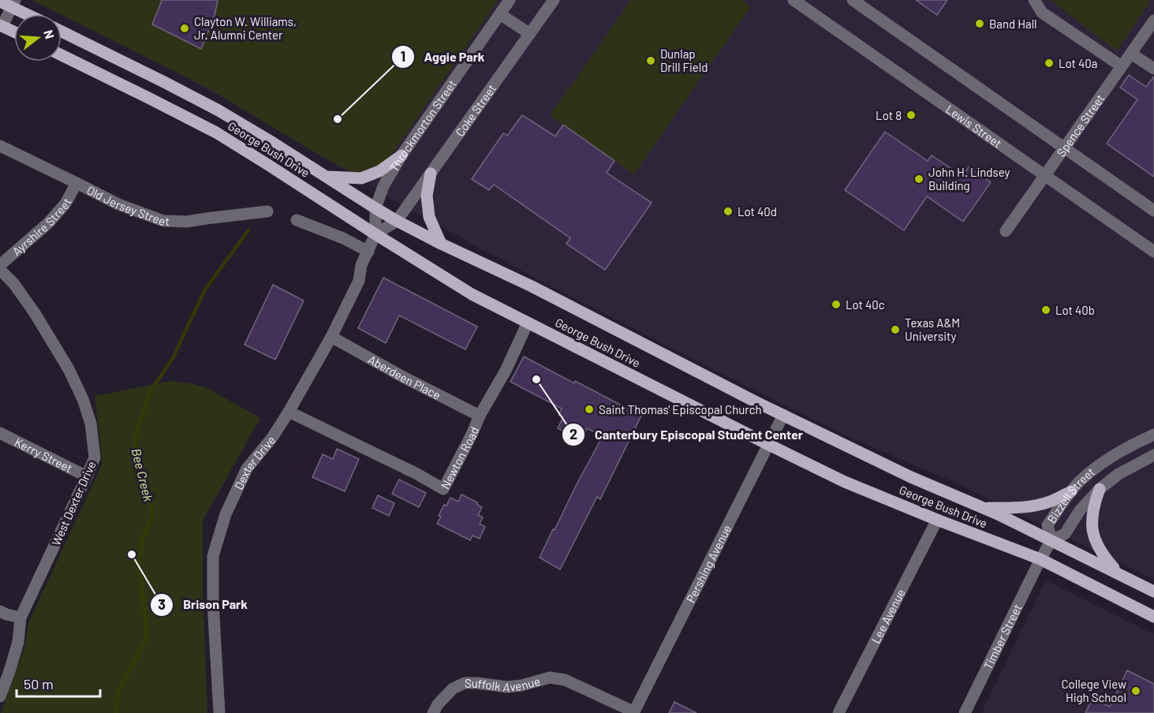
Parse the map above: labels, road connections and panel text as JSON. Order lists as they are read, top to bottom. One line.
{"streets":{"main road":["George Bush Drive"],"street":["Coke Street","Throckmorton Street","Lewis Street","Spence Street","Old Jersey Street","Ayrshire Street","Aberdeen Place","Kerry Street","Newton Road","Dexter Drive","Bizzell Street","West Dexter Drive","Pershing Avenue","Lee Avenue","Timber Street","Suffolk Avenue"]},"crossings":[["Coke Street","George Bush Drive"],["Throckmorton Street","George Bush Drive"],["Throckmorton Street","Dexter Drive"],["Lewis Street","Spence Street"],["George Bush Drive","Newton Road"],["George Bush Drive","Dexter Drive"],["George Bush Drive","Bizzell Street"],["George Bush Drive","Pershing Avenue"],["George Bush Drive","Lee Avenue"],["George Bush Drive","Timber Street"],["Old Jersey Street","Ayrshire Street"],["Aberdeen Place","Newton Road"],["Aberdeen Place","Dexter Drive"],["Kerry Street","West Dexter Drive"],["Newton Road","Dexter Drive"],["Bizzell Street","Timber Street"],["Pershing Avenue","Suffolk Avenue"]],"water":["Bee Creek"],"places":["Band Hall","Clayton W. Williams, Jr. Alumni Center","Dunlap Drill Field","Lot 40a","Lot 8","Aggie Park","John H. Lindsey Building","Lot 40d","Lot 40c","Lot 40b","Texas A&M University","Canterbury Episcopal Student Center","Saint Thomas' Episcopal Church","Brison Park","College View High School"],"scale_bar":"50 m","north":"right"}
